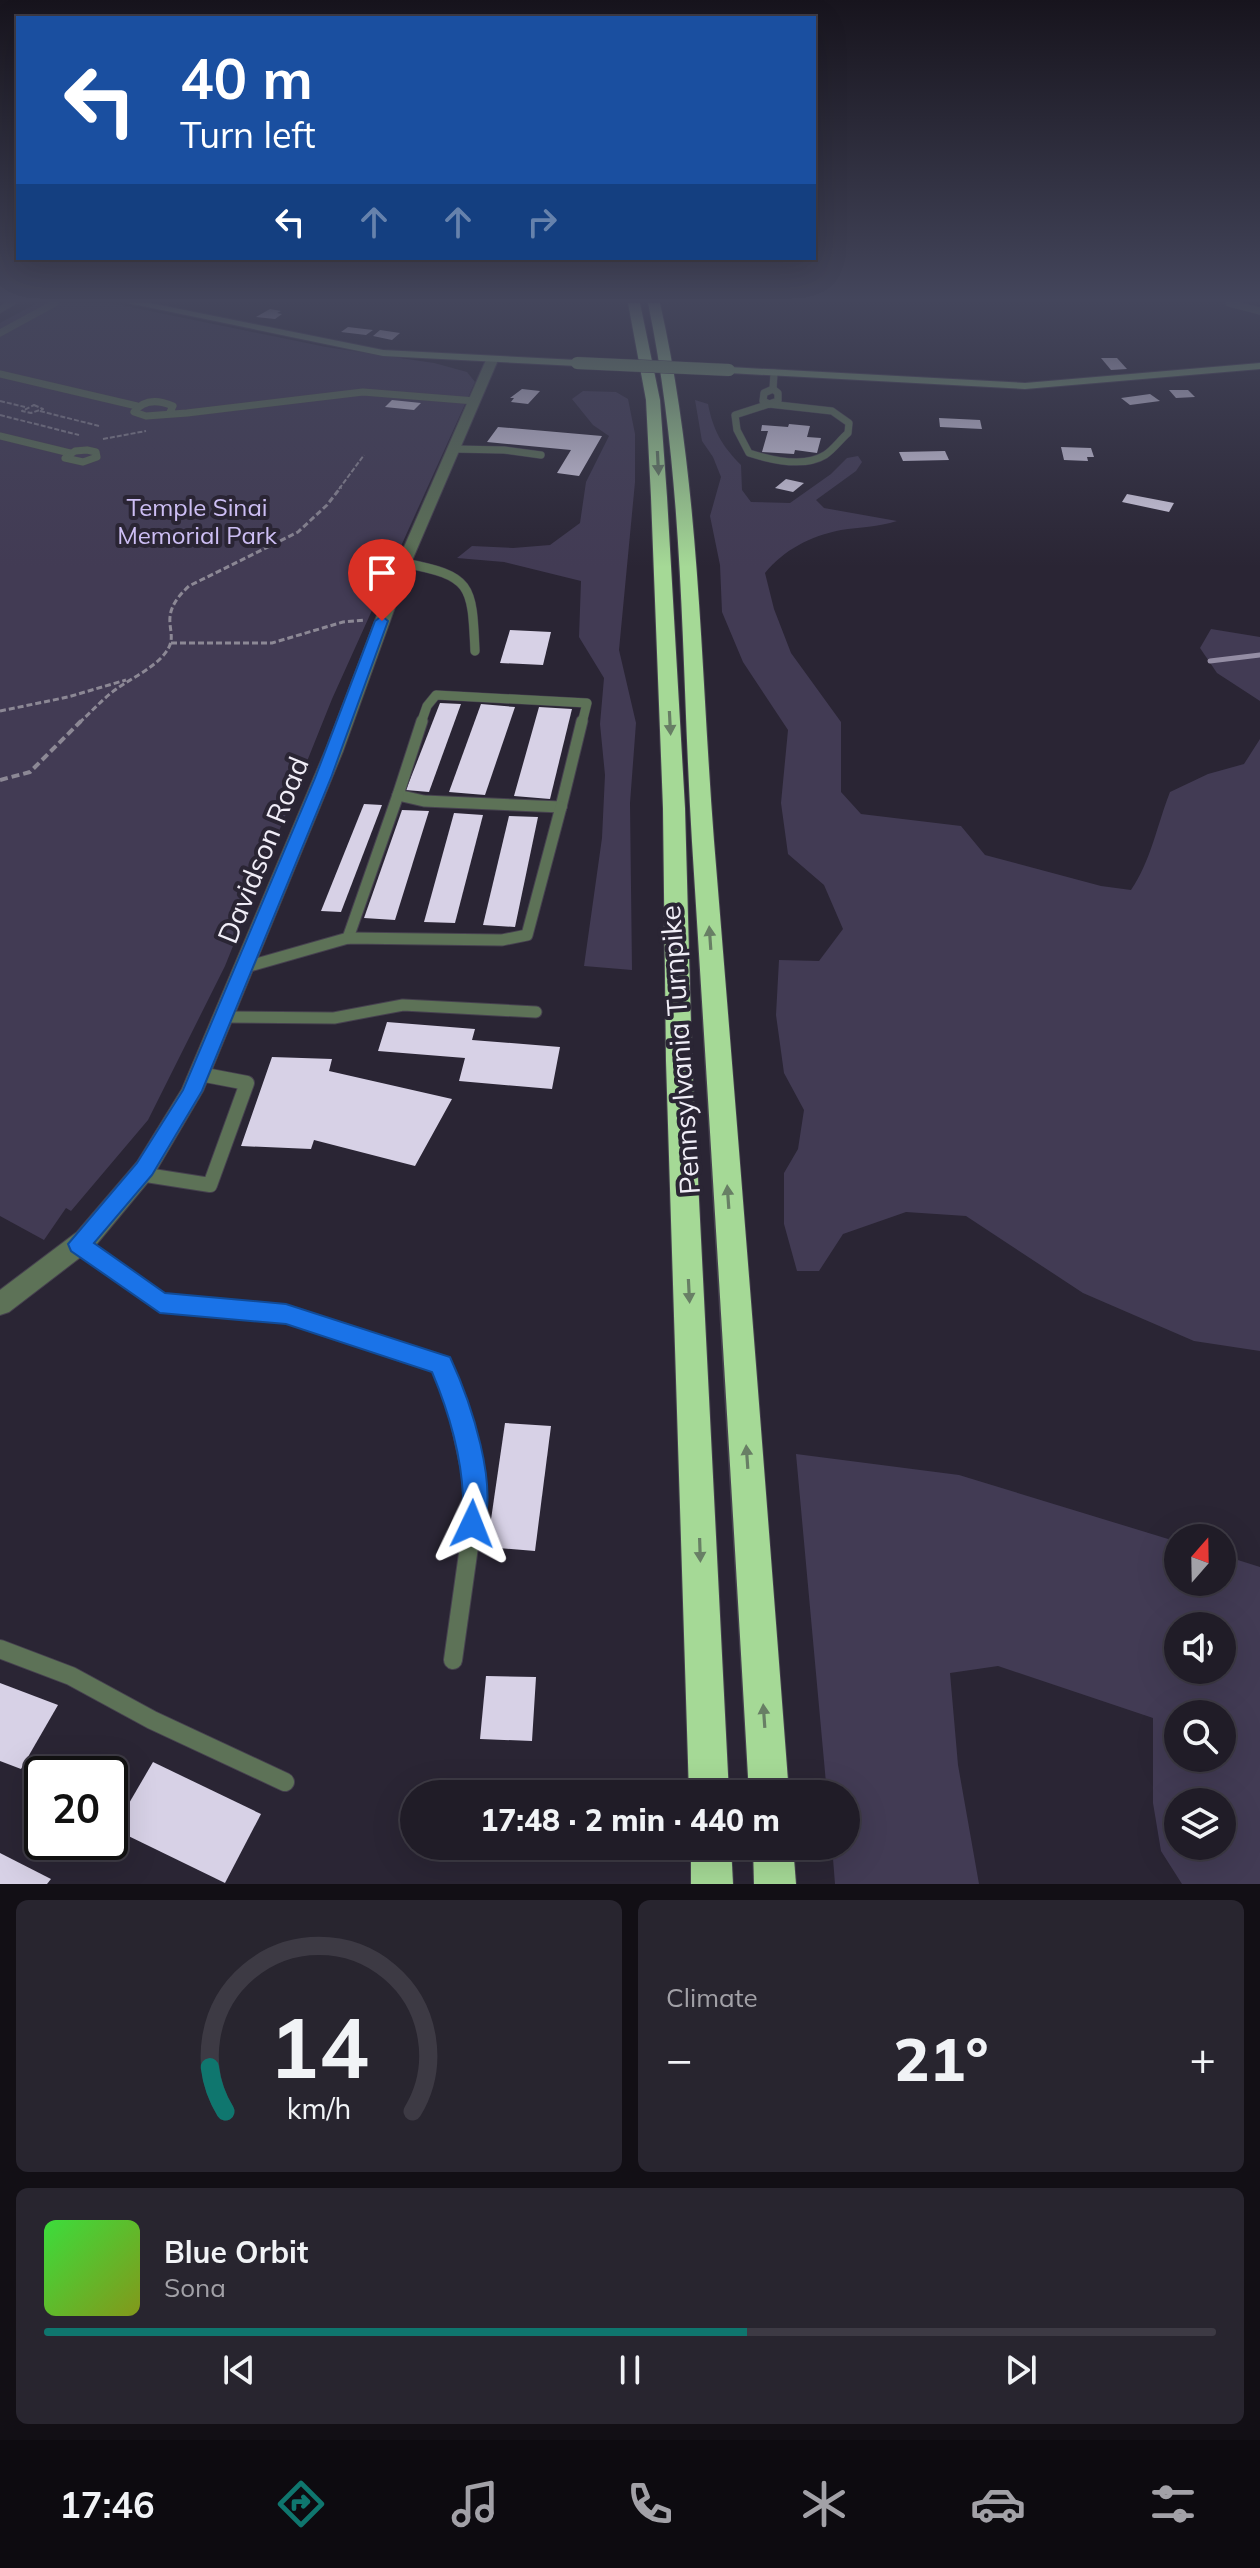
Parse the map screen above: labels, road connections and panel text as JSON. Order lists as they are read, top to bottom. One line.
{"streets":{"highway":["Pennsylvania Turnpike"],"street":["Davidson Road"]},"parks":["Temple Sinai Memorial Park"],"north":"top","page":{"turn":["40 m","Turn left"],"limit":"20","trip":"17:48 · 2 min · 440 m","tile":"Climate","heat":["−","21°","+"],"song":["Blue Orbit","Sona"],"tabs":"17:46","gauge":["14","km/h"]}}
